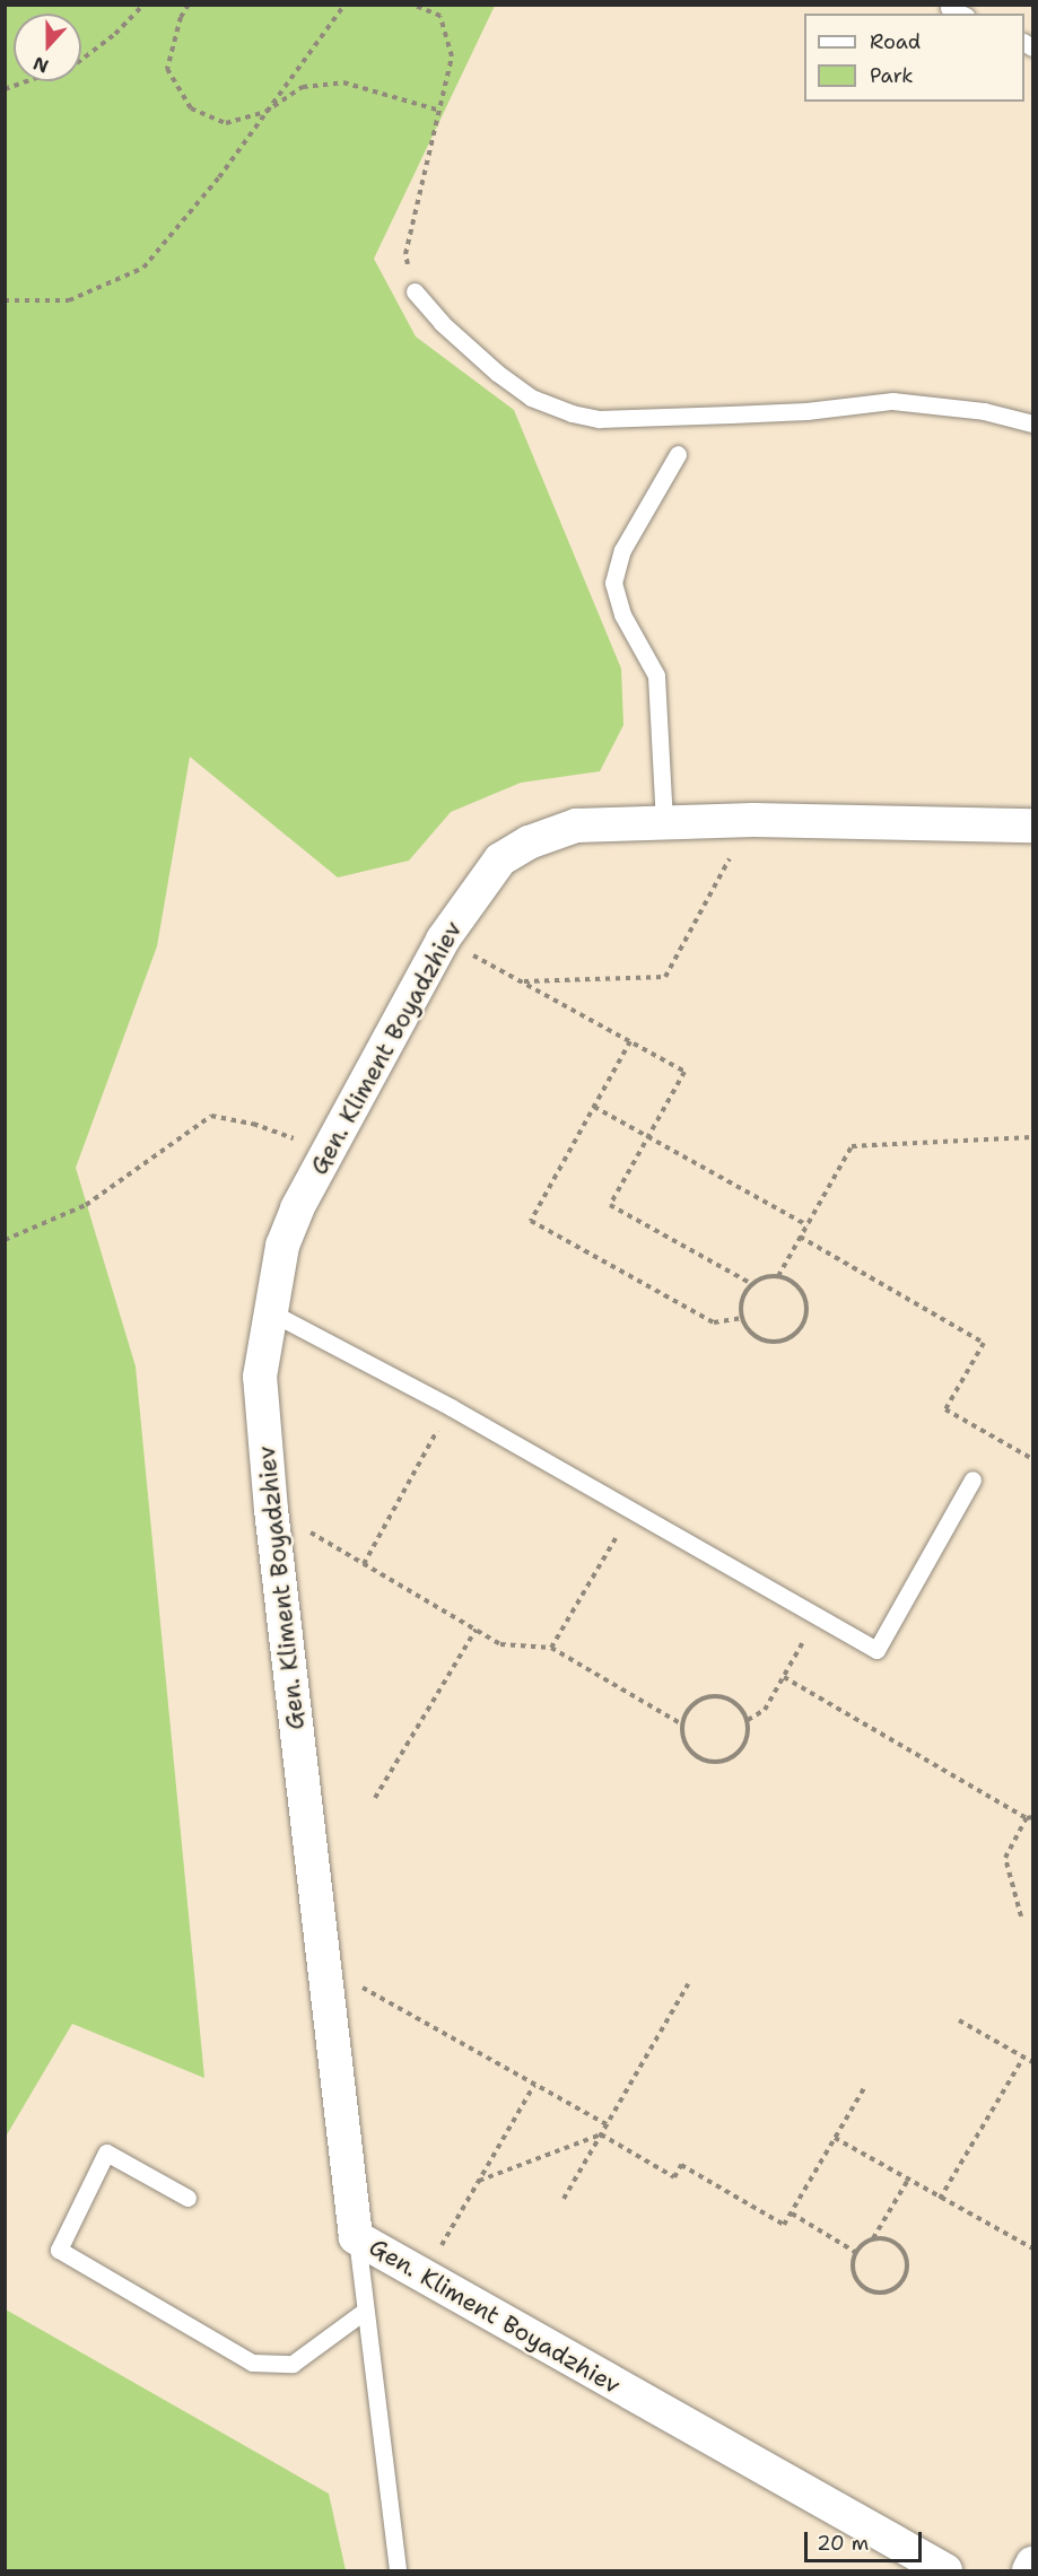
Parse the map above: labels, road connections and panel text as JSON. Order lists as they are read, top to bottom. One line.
{"streets":{"street":["Gen. Kliment Boyadzhiev"]},"legend":["Road","Park"],"scale_bar":"20 m","north":"bottom"}
